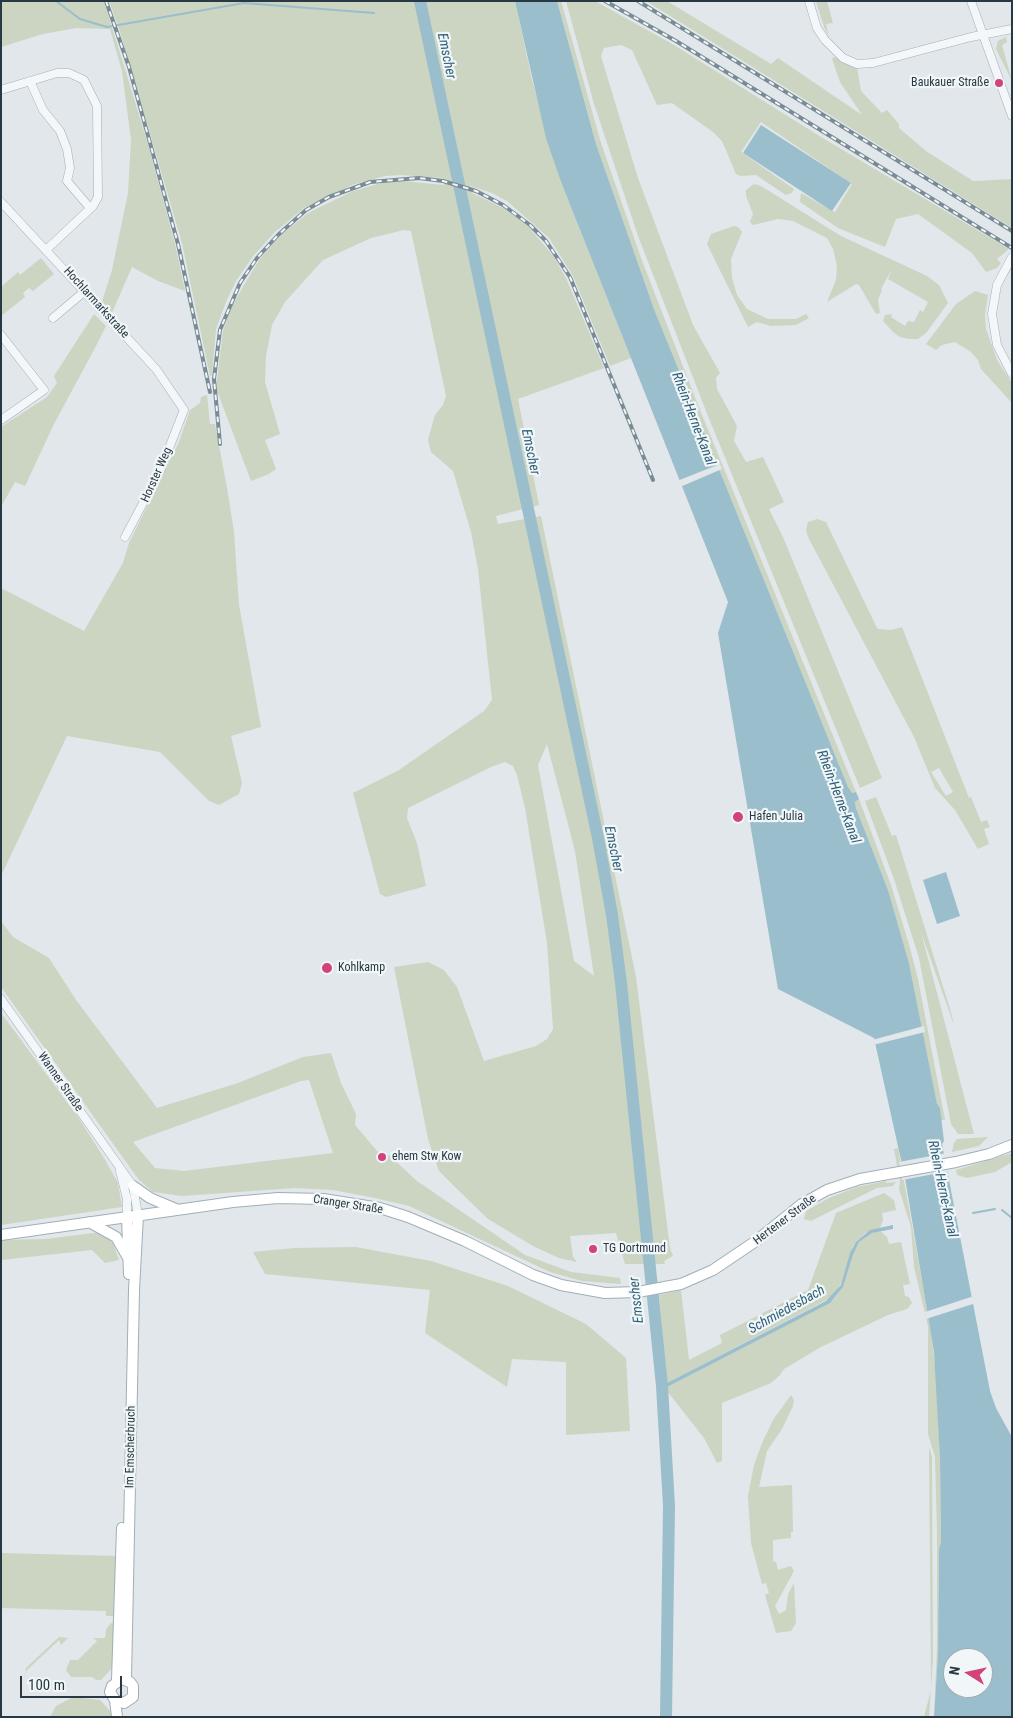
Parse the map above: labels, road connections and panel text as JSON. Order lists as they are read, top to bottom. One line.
{"streets":{"main road":["Cranger Straße","Hertener Straße","Im Emscherbruch"],"street":["Hochlarmarkstraße","Horster Weg","Wanner Straße"]},"crossings":[["Hochlarmarkstraße","Horster Weg"],["Wanner Straße","Cranger Straße"],["Wanner Straße","Im Emscherbruch"],["Cranger Straße","Hertener Straße"],["Cranger Straße","Im Emscherbruch"]],"water":["Emscher","Rhein-Herne-Kanal","Schmiedesbach"],"places":["Baukauer Straße","Hafen Julia","Kohlkamp","ehem Stw Kow","TG Dortmund"],"scale_bar":"100 m","north":"left"}
